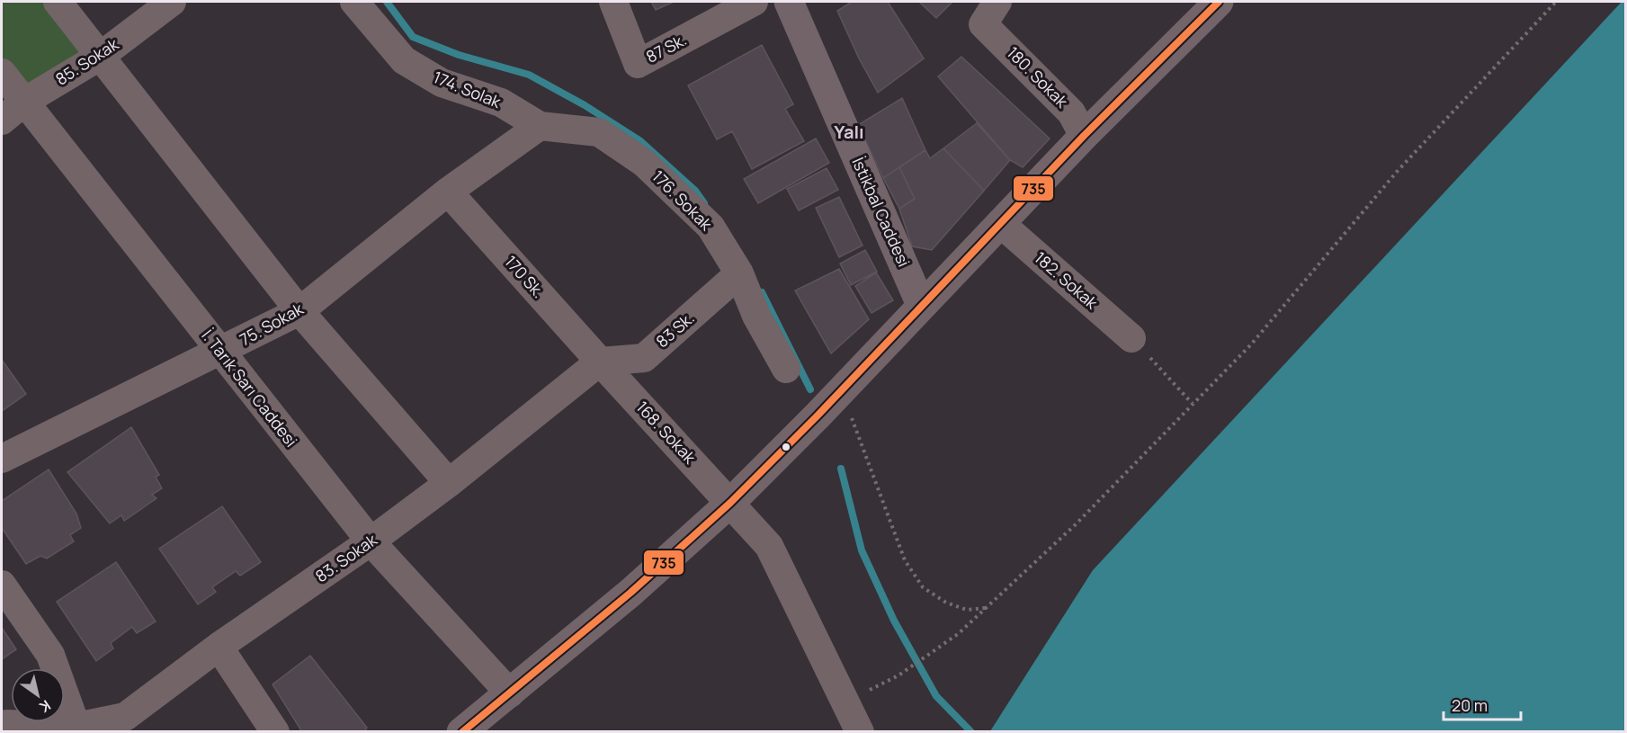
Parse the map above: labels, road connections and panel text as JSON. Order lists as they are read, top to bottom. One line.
{"streets":{"main road":["İstikbal Caddesi"],"street":["87 Sk.","85. Sokak","180. Sokak","174. Solak","176. Sokak","170 Sk.","182. Sokak","75. Sokak","83 Sk.","İ. Tarık Sarı Caddesi","168. Sokak","83. Sokak"]},"crossings":[["85. Sokak","İ. Tarık Sarı Caddesi"],["174. Solak","176. Sokak"],["174. Solak","75. Sokak"],["176. Sokak","75. Sokak"],["176. Sokak","83 Sk."],["170 Sk.","75. Sokak"],["170 Sk.","83 Sk."],["170 Sk.","168. Sokak"],["170 Sk.","83. Sokak"],["75. Sokak","İ. Tarık Sarı Caddesi"],["83 Sk.","168. Sokak"],["83 Sk.","83. Sokak"],["İ. Tarık Sarı Caddesi","83. Sokak"],["168. Sokak","83. Sokak"]],"districts":["Yalı"],"lines":["transit line 735"],"scale_bar":"20 m","north":"bottom right"}
